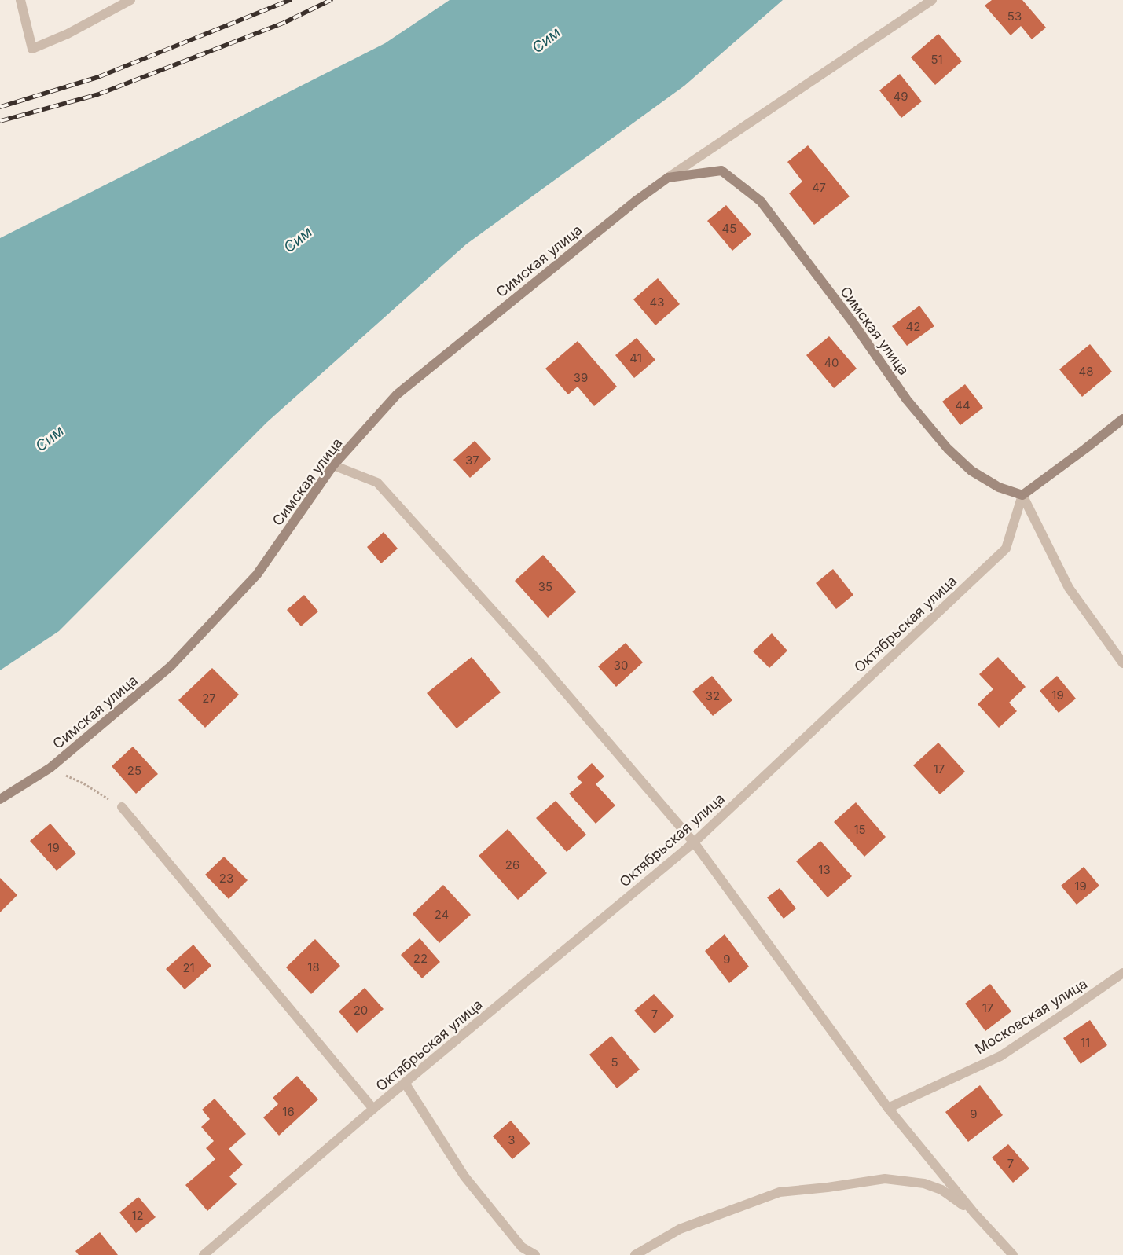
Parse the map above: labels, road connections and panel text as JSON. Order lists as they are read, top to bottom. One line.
{"streets":{"main road":["Симская улица"],"street":["Октябрьская улица","Московская улица"]},"crossings":[["Симская улица","Октябрьская улица"]],"water":["Сим"],"house_numbers":["53","51","49","47","45","43","42","41","40","48","39","44","37","35","30","19","32","27","17","25","15","19","26","13","23","19","24","22","9","18","21","17","20","7","11","5","16","9","3","7","12"]}
